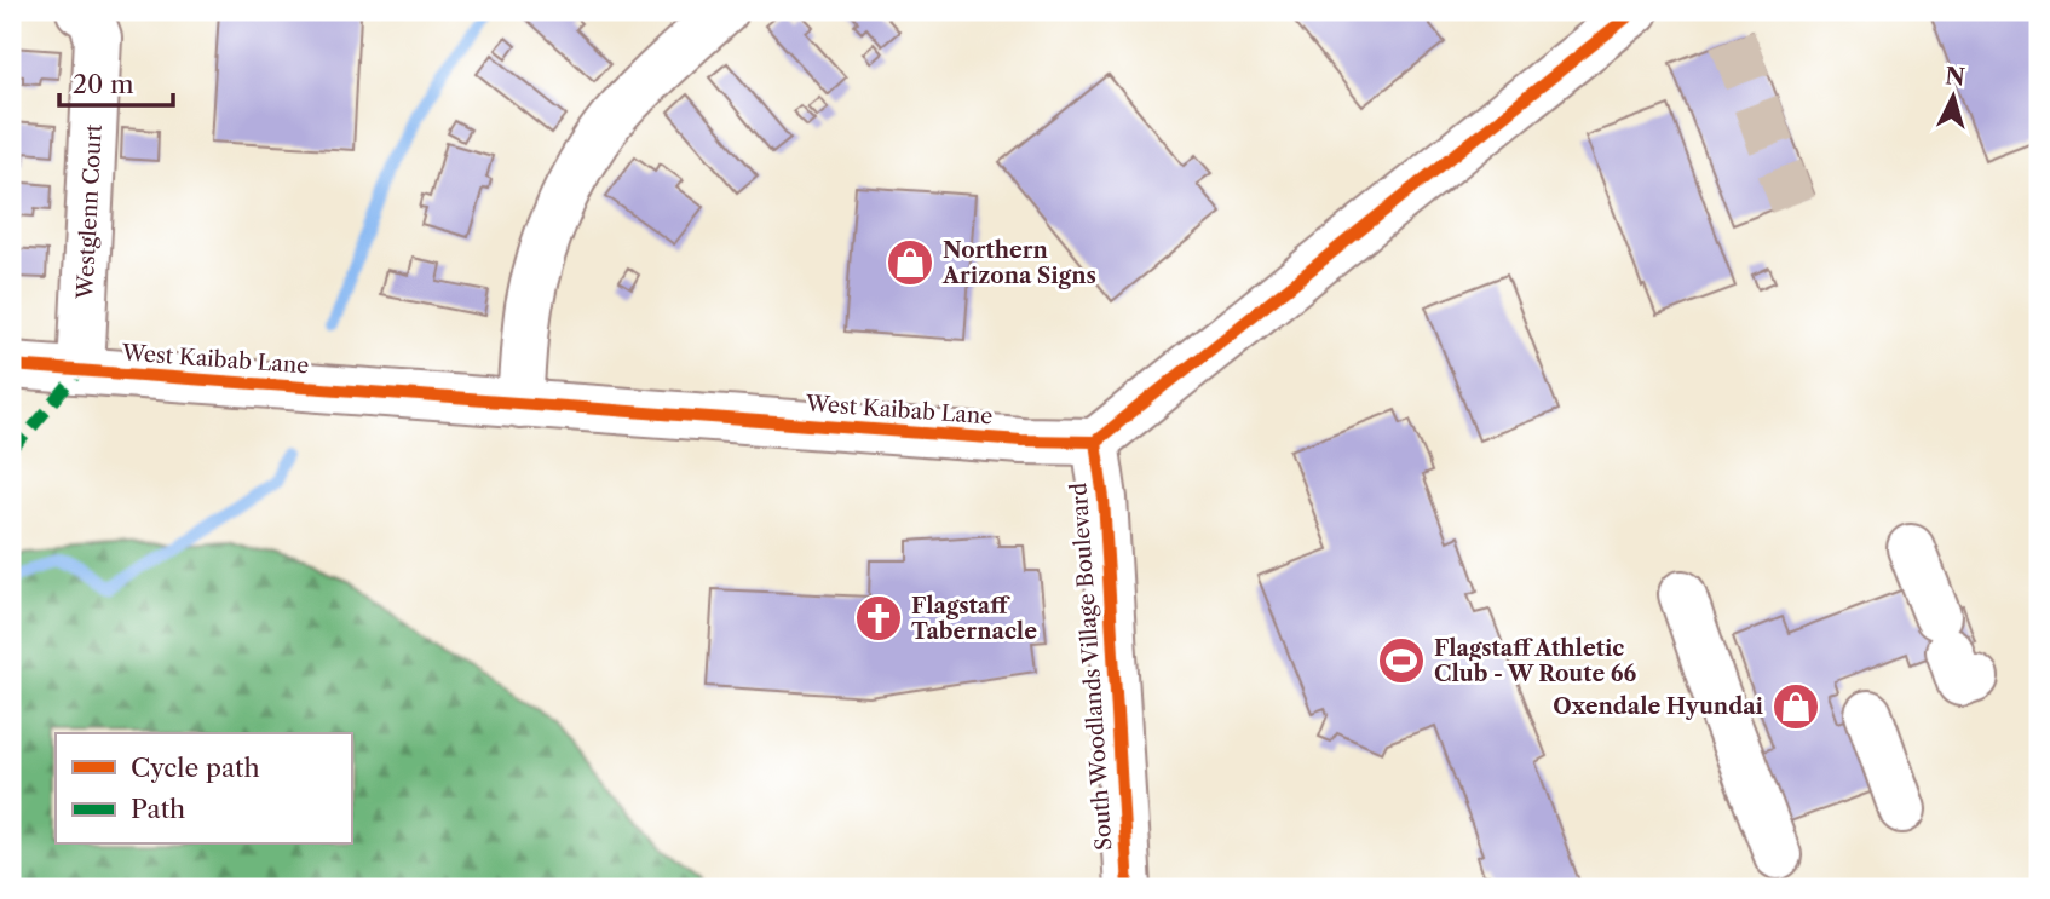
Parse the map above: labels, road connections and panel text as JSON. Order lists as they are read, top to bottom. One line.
{"streets":{"street":["Westglenn Court","West Kaibab Lane","South Woodlands Village Boulevard"]},"crossings":[["Westglenn Court","West Kaibab Lane"],["West Kaibab Lane","South Woodlands Village Boulevard"]],"places":{"shop":["Northern Arizona Signs","Oxendale Hyundai"],"church":["Flagstaff Tabernacle"],"sports":["Flagstaff Athletic Club - W Route 66"]},"legend":["Cycle path","Path"],"scale_bar":"20 m","north":"top"}
